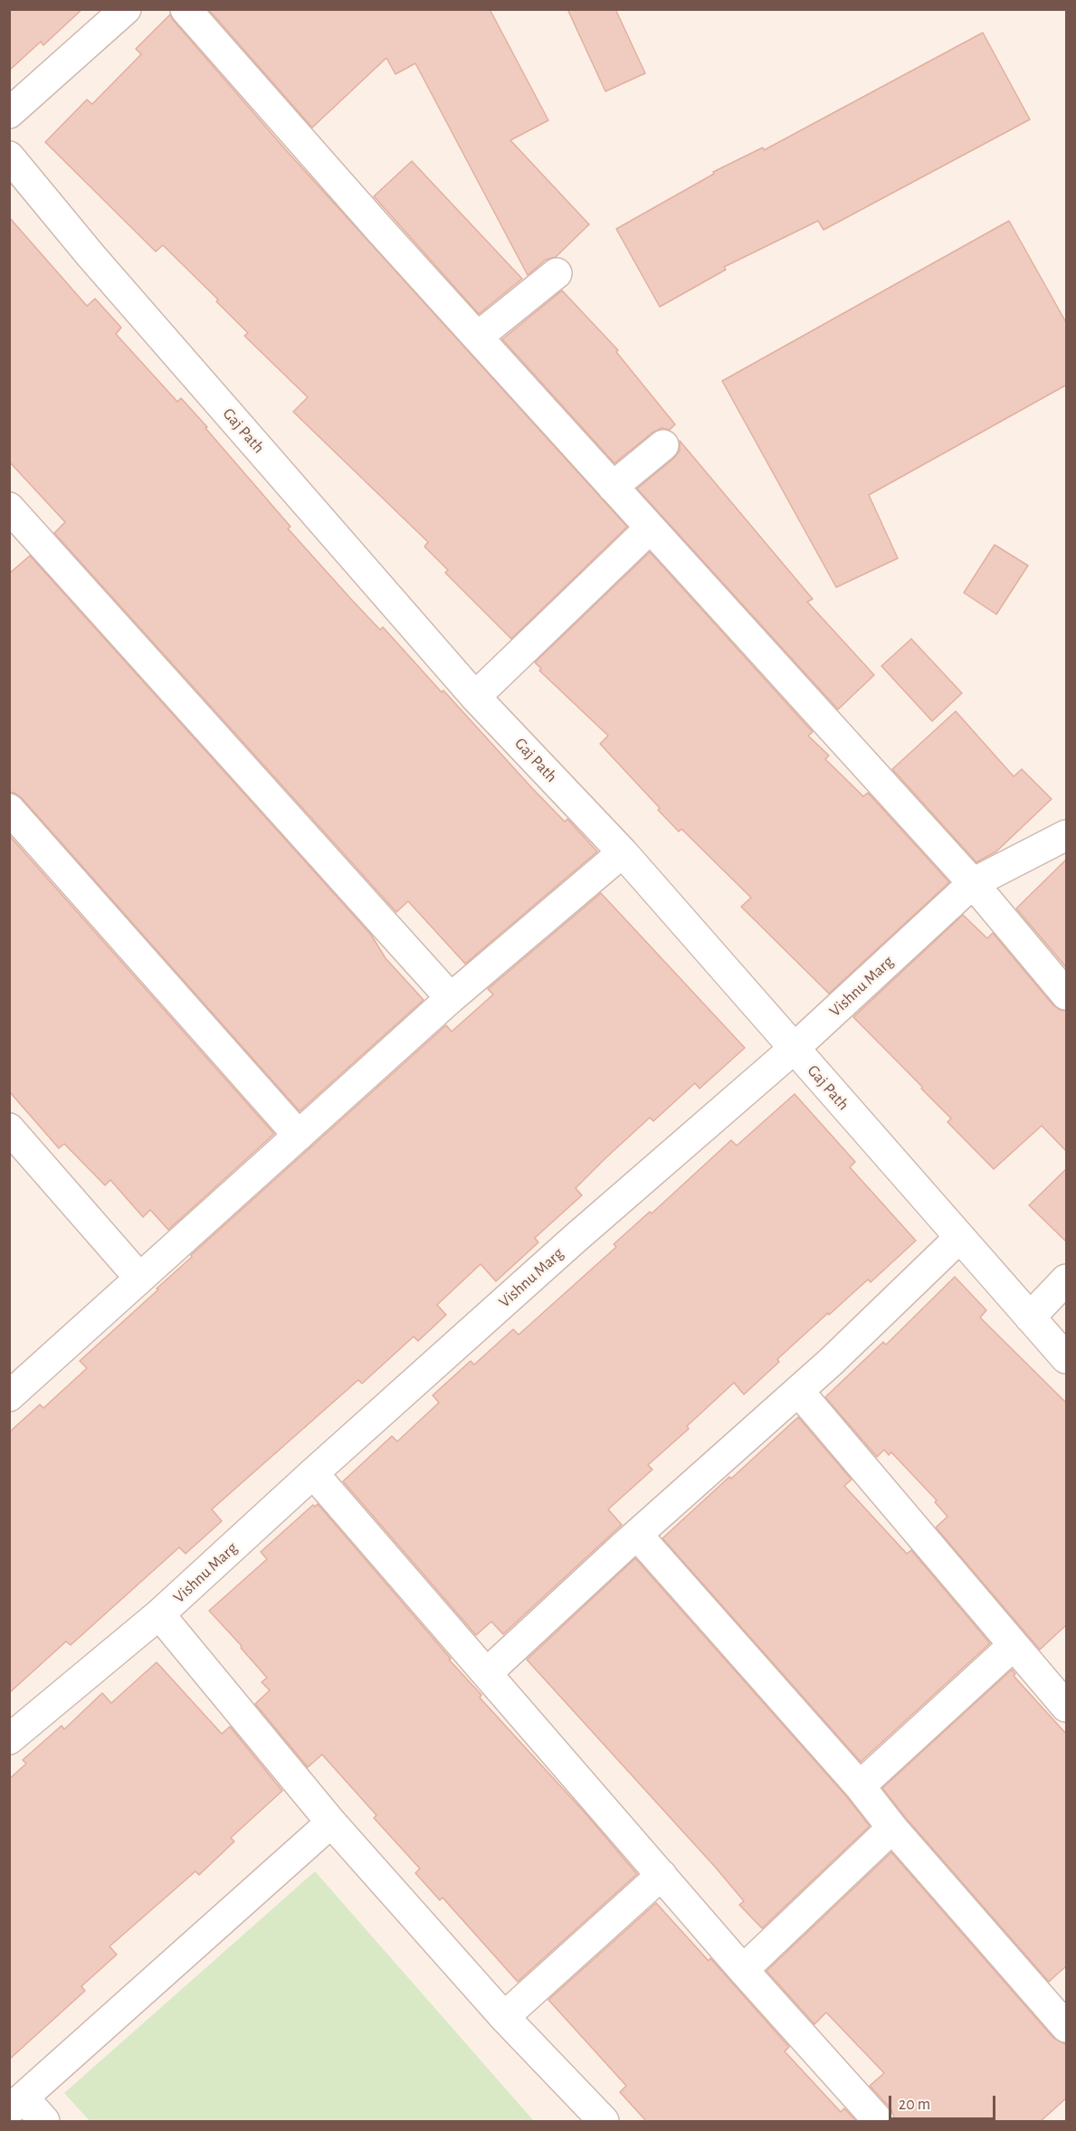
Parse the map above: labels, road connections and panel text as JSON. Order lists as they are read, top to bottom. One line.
{"streets":{"street":["Gaj Path","Vishnu Marg"]},"crossings":[["Gaj Path","Vishnu Marg"]],"scale_bar":"20 m"}
